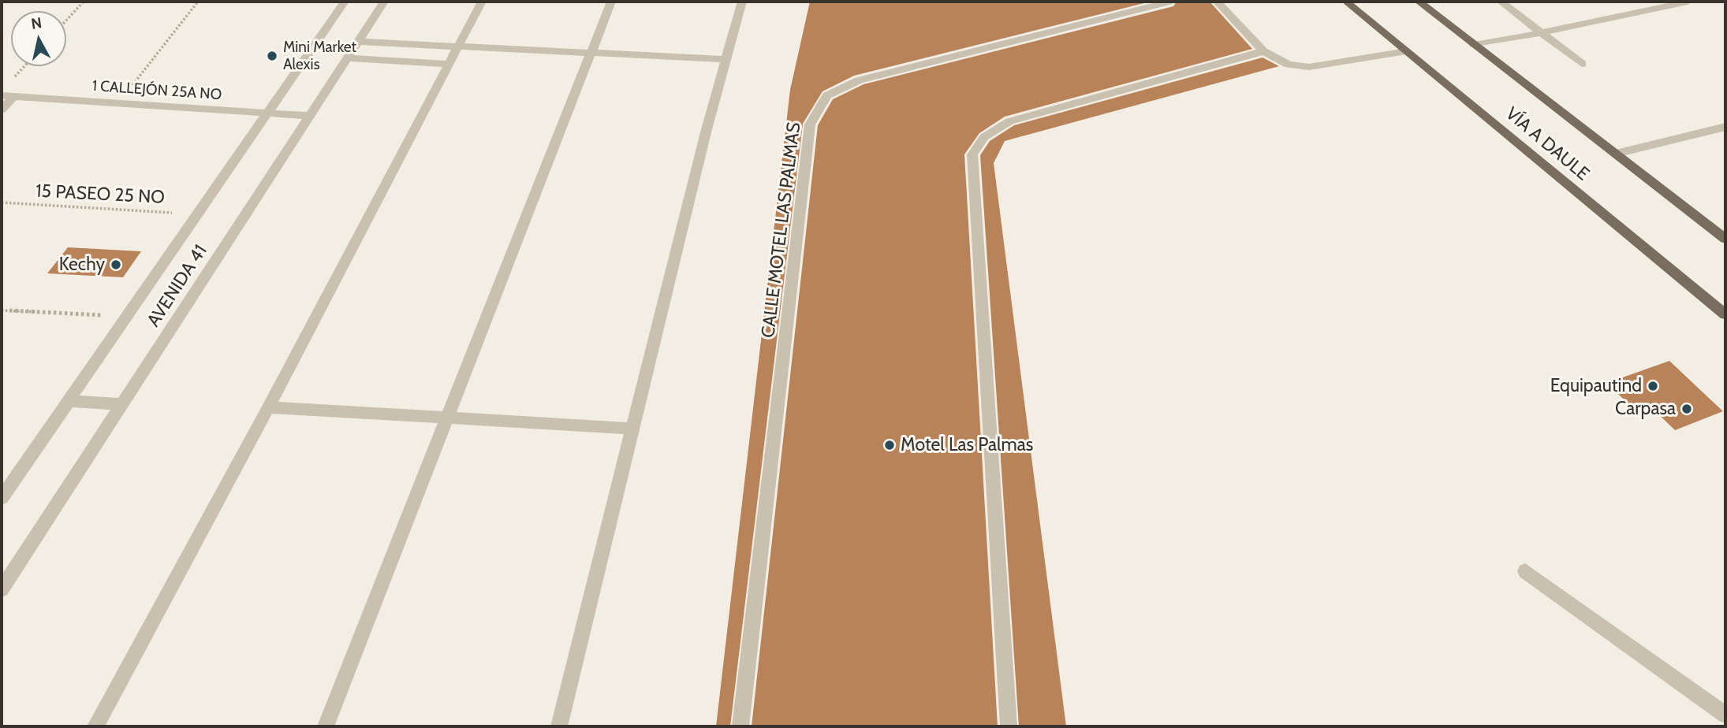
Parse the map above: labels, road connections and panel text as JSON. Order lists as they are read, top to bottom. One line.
{"streets":{"main road":["VÍA A DAULE"],"street":["1 CALLEJÓN 25A NO","CALLE MOTEL LAS PALMAS","AVENIDA 41"],"path":["15 PASEO 25 NO"]},"crossings":[["1 CALLEJÓN 25A NO","AVENIDA 41"],["15 PASEO 25 NO","AVENIDA 41"]],"places":["Mini Market Alexis","Kechy","Equipautind","Carpasa","Motel Las Palmas"],"north":"top"}
